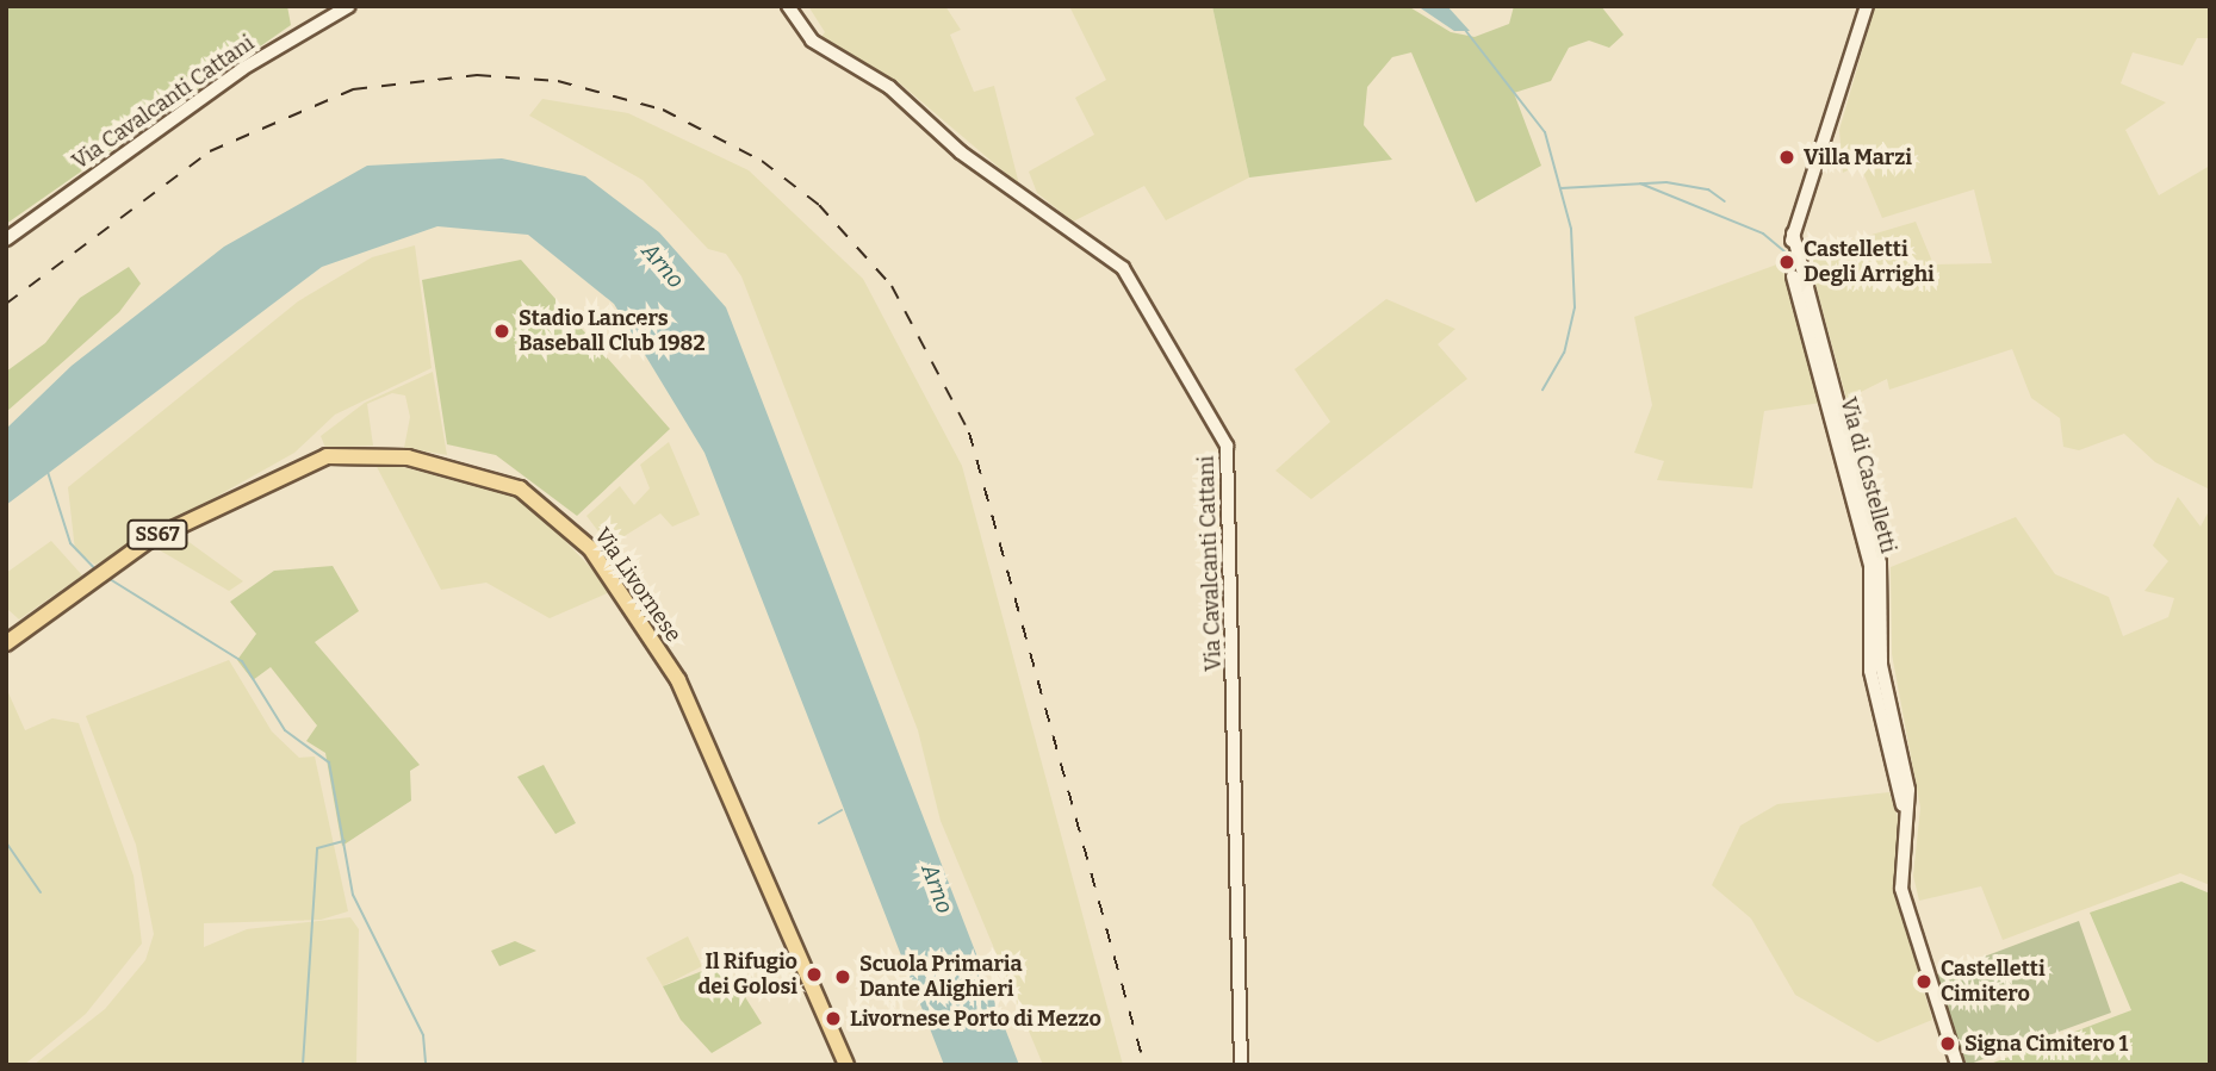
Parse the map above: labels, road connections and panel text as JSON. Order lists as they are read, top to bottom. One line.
{"streets":{"main road":["SS67","Via Livornese"],"street":["Via Cavalcanti Cattani","Via di Castelletti"]},"water":["Arno"],"places":["Villa Marzi","Castelletti Degli Arrighi","Stadio Lancers Baseball Club 1982","Il Rifugio dei Golosi","Scuola Primaria Dante Alighieri","Castelletti Cimitero","Livornese Porto di Mezzo","Signa Cimitero 1"]}
